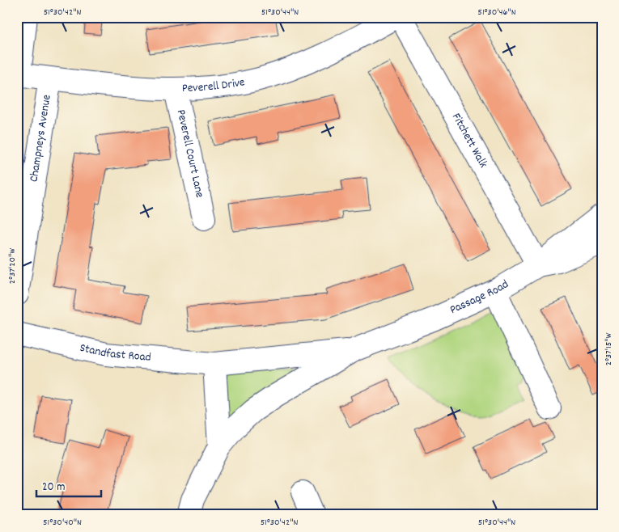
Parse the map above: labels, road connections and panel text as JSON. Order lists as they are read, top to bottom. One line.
{"streets":{"street":["Peverell Drive","Champneys Avenue","Fitchett Walk","Peverell Court Lane","Passage Road","Standfast Road"]},"crossings":[["Peverell Drive","Champneys Avenue"],["Peverell Drive","Peverell Court Lane"],["Fitchett Walk","Passage Road"],["Passage Road","Standfast Road"]],"scale_bar":"20 m","coordinates":["51°30'42\"N","51°30'44\"N","51°30'46\"N","2°37'20\"W","2°37'15\"W","51°30'40\"N"]}
